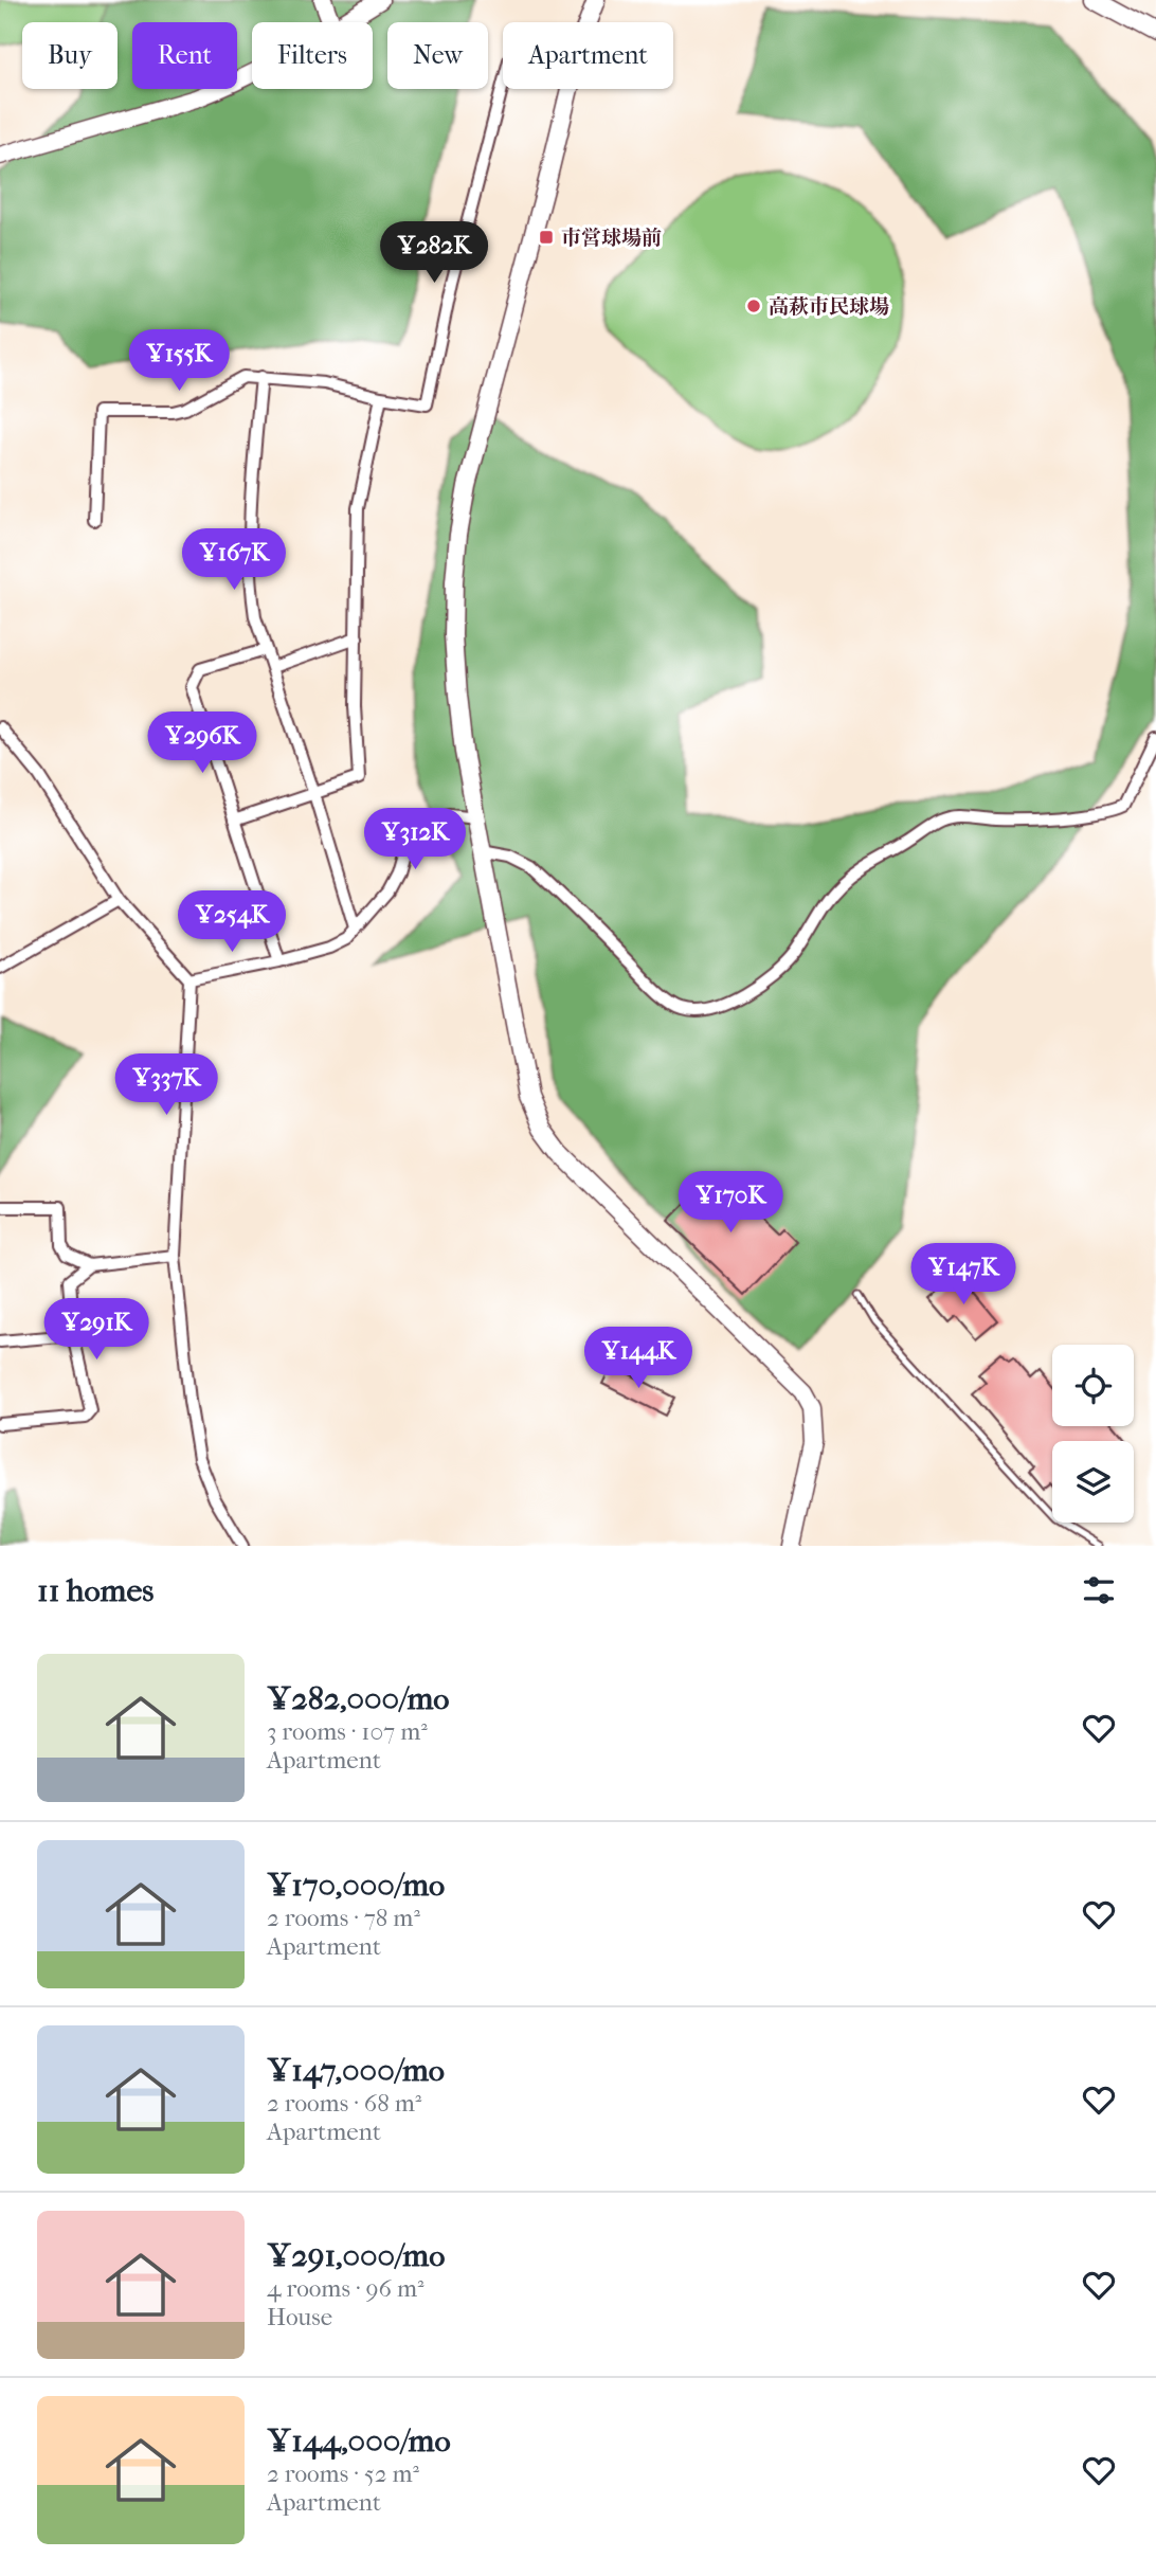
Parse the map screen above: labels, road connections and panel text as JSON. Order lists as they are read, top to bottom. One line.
{"places":{"transit":["市営球場前"],"other":["高萩市民球場"]},"page":{"chip":["Buy","Rent","Filters","New","Apartment"],"price":["¥282K","¥155K","¥167K","¥296K","¥312K","¥254K","¥337K","¥170K","¥147K","¥291K","¥144K"],"heading":"11 homes","list":[{"name":"¥282,000/mo","note":"3 rooms · 107 m² · Apartment"},{"name":"¥170,000/mo","note":"2 rooms · 78 m² · Apartment"},{"name":"¥147,000/mo","note":"2 rooms · 68 m² · Apartment"},{"name":"¥291,000/mo","note":"4 rooms · 96 m² · House"},{"name":"¥144,000/mo","note":"2 rooms · 52 m² · Apartment"}]}}
